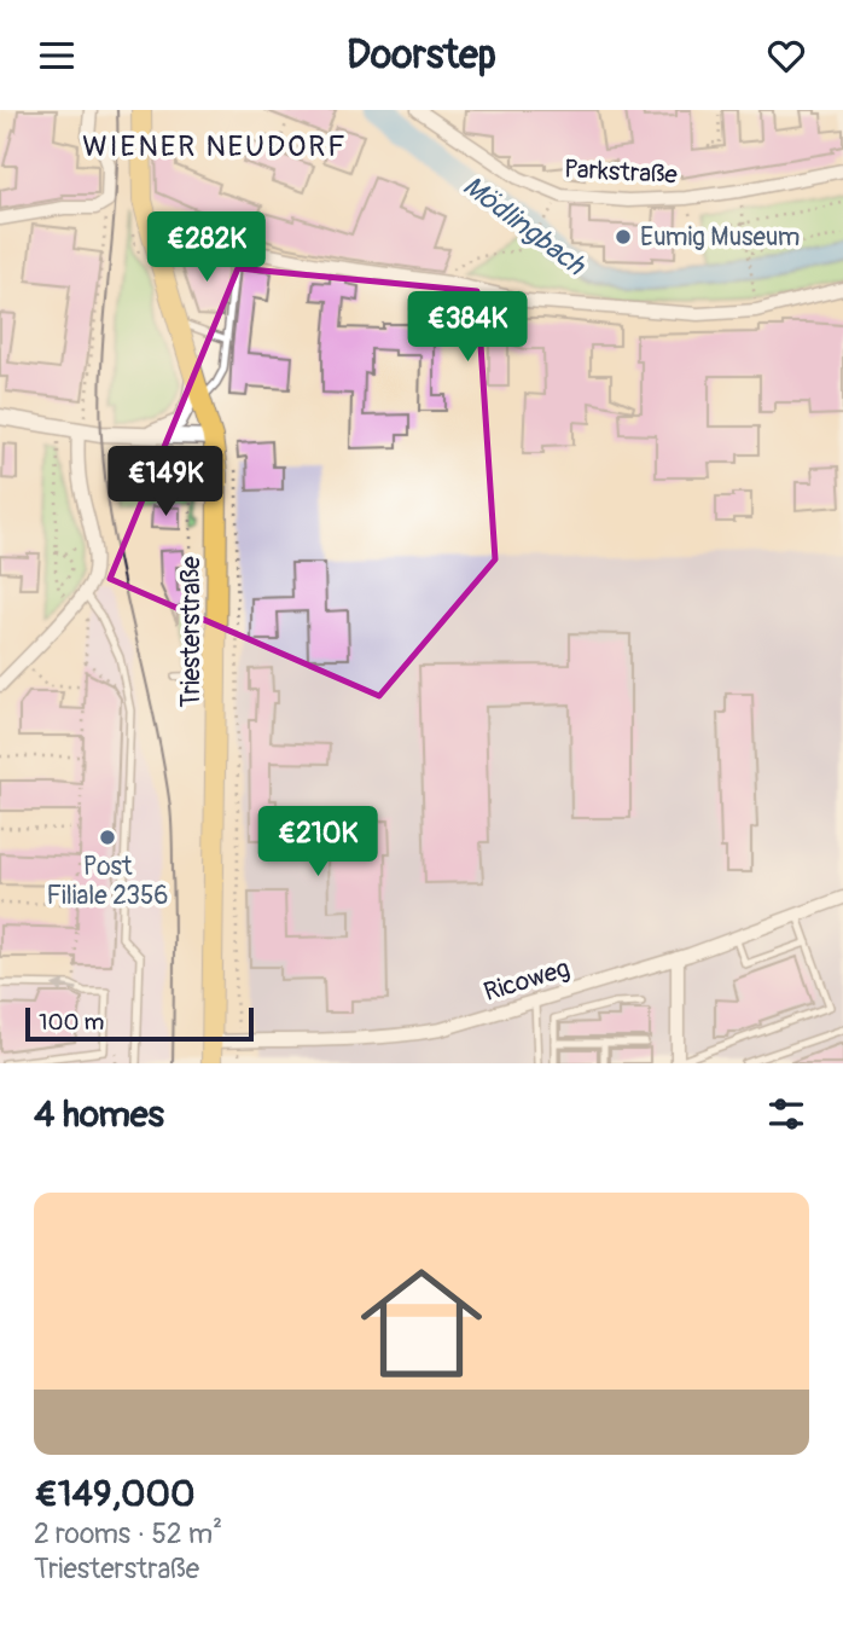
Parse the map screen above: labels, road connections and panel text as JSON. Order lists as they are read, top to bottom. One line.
{"streets":{"main road":["Triesterstraße"],"street":["Parkstraße","Ricoweg"]},"crossings":[["Triesterstraße","Ricoweg"]],"districts":["WIENER NEUDORF"],"water":["Mödlingbach"],"places":["Eumig Museum","Post Filiale 2356"],"scale_bar":"100 m","page":{"header":"Doorstep","price":["€282K","€384K","€149K","€210K"],"scale":"100 m","heading":"4 homes","list":[{"name":"€149,000","note":"2 rooms · 52 m² · Triesterstraße"}]}}
